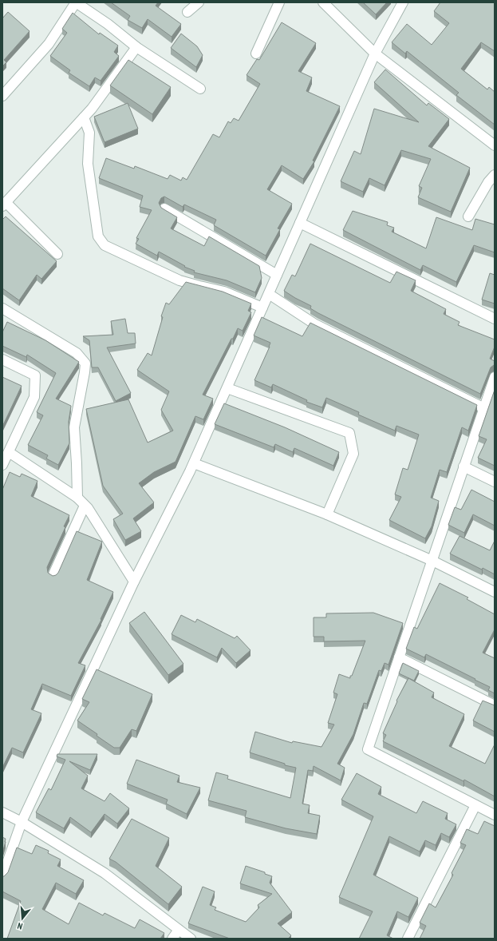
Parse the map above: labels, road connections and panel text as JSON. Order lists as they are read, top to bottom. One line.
{"north":"bottom"}
